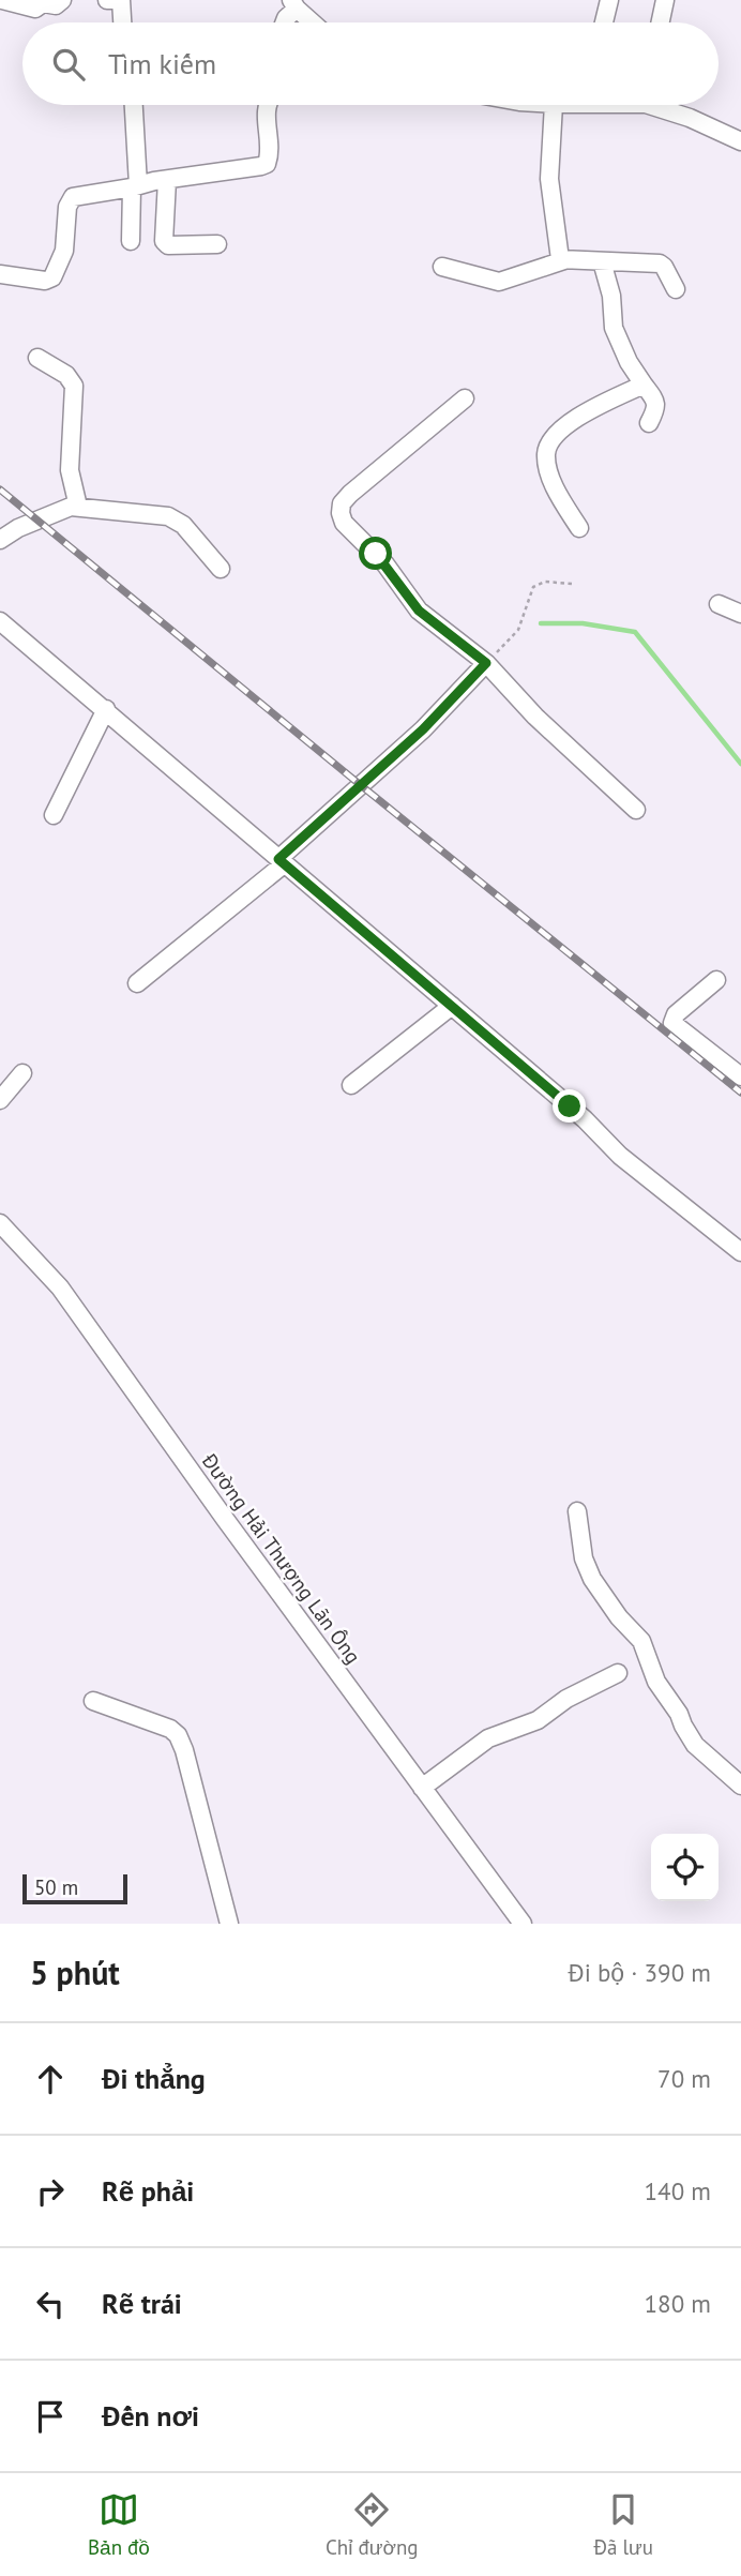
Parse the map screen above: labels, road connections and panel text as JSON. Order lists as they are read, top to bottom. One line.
{"streets":{"street":["Đường Hải Thượng Lãn Ông"]},"scale_bar":"50 m","page":{"search":"Tìm kiếm","scale":"50 m","heading":["5 phút","Đi bộ · 390 m"],"list":[["Đi thẳng","70 m"],["Rẽ phải","140 m"],["Rẽ trái","180 m"],"Đến nơi"],"nav":["Bản đồ","Chỉ đường","Đã lưu"]}}
